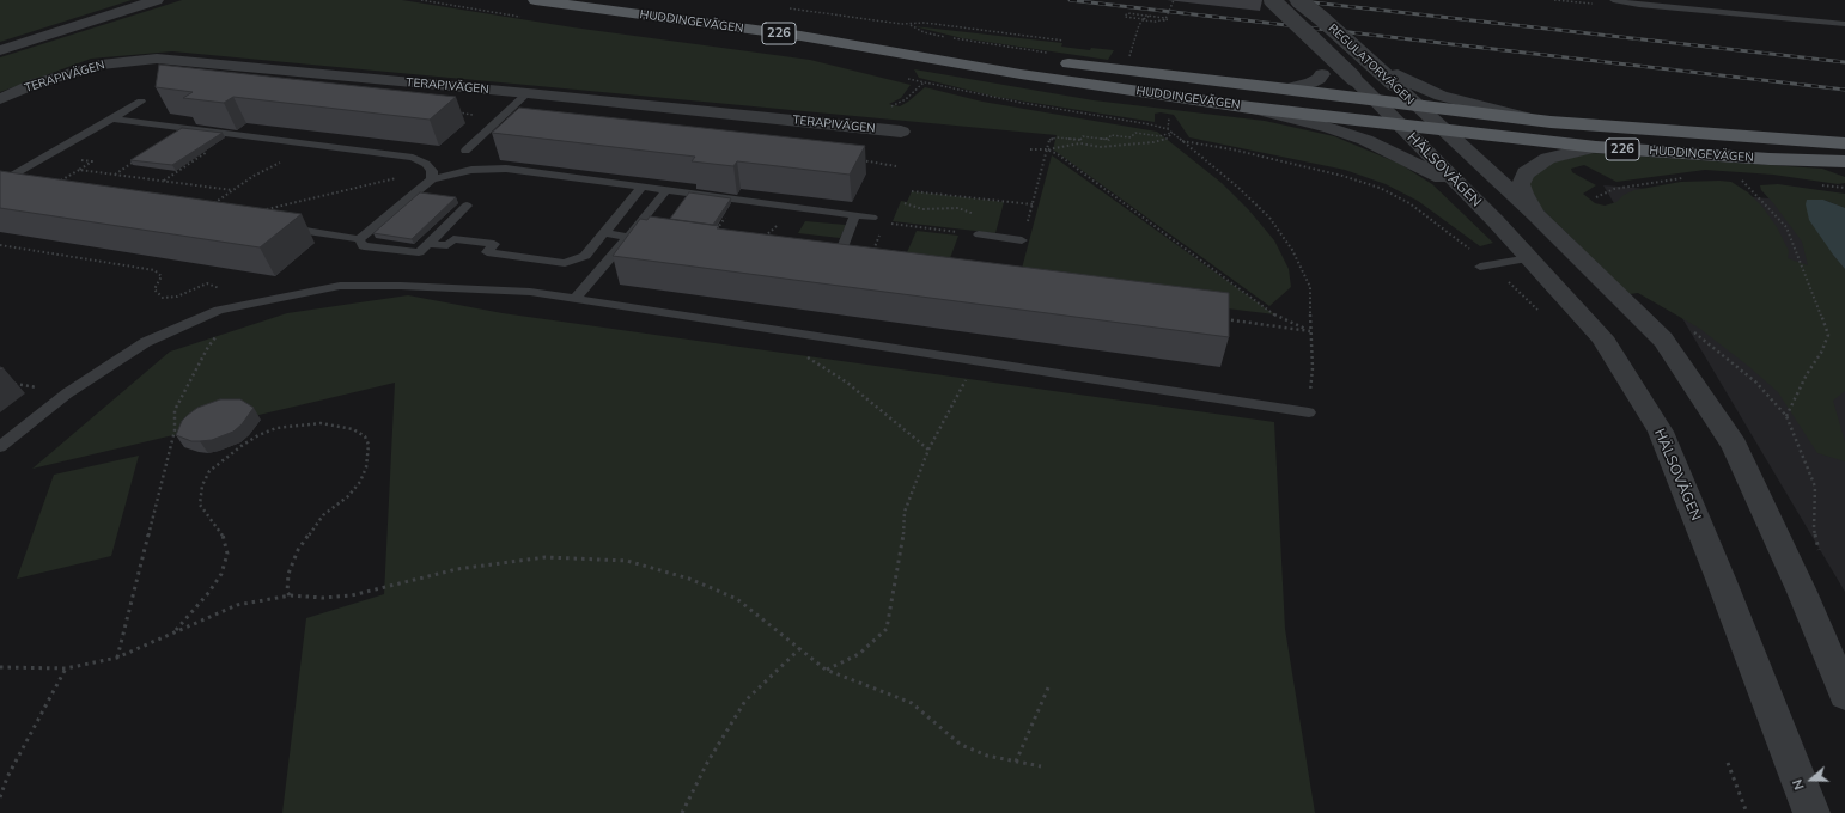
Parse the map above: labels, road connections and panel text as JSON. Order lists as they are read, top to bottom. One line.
{"streets":{"main road":["HUDDINGEVÄGEN","226"],"street":["REGULATORVÄGEN","TERAPIVÄGEN","HÄLSOVÄGEN"]},"crossings":[["HUDDINGEVÄGEN","REGULATORVÄGEN"],["HUDDINGEVÄGEN","HÄLSOVÄGEN"],["REGULATORVÄGEN","HÄLSOVÄGEN"]],"north":"left"}
